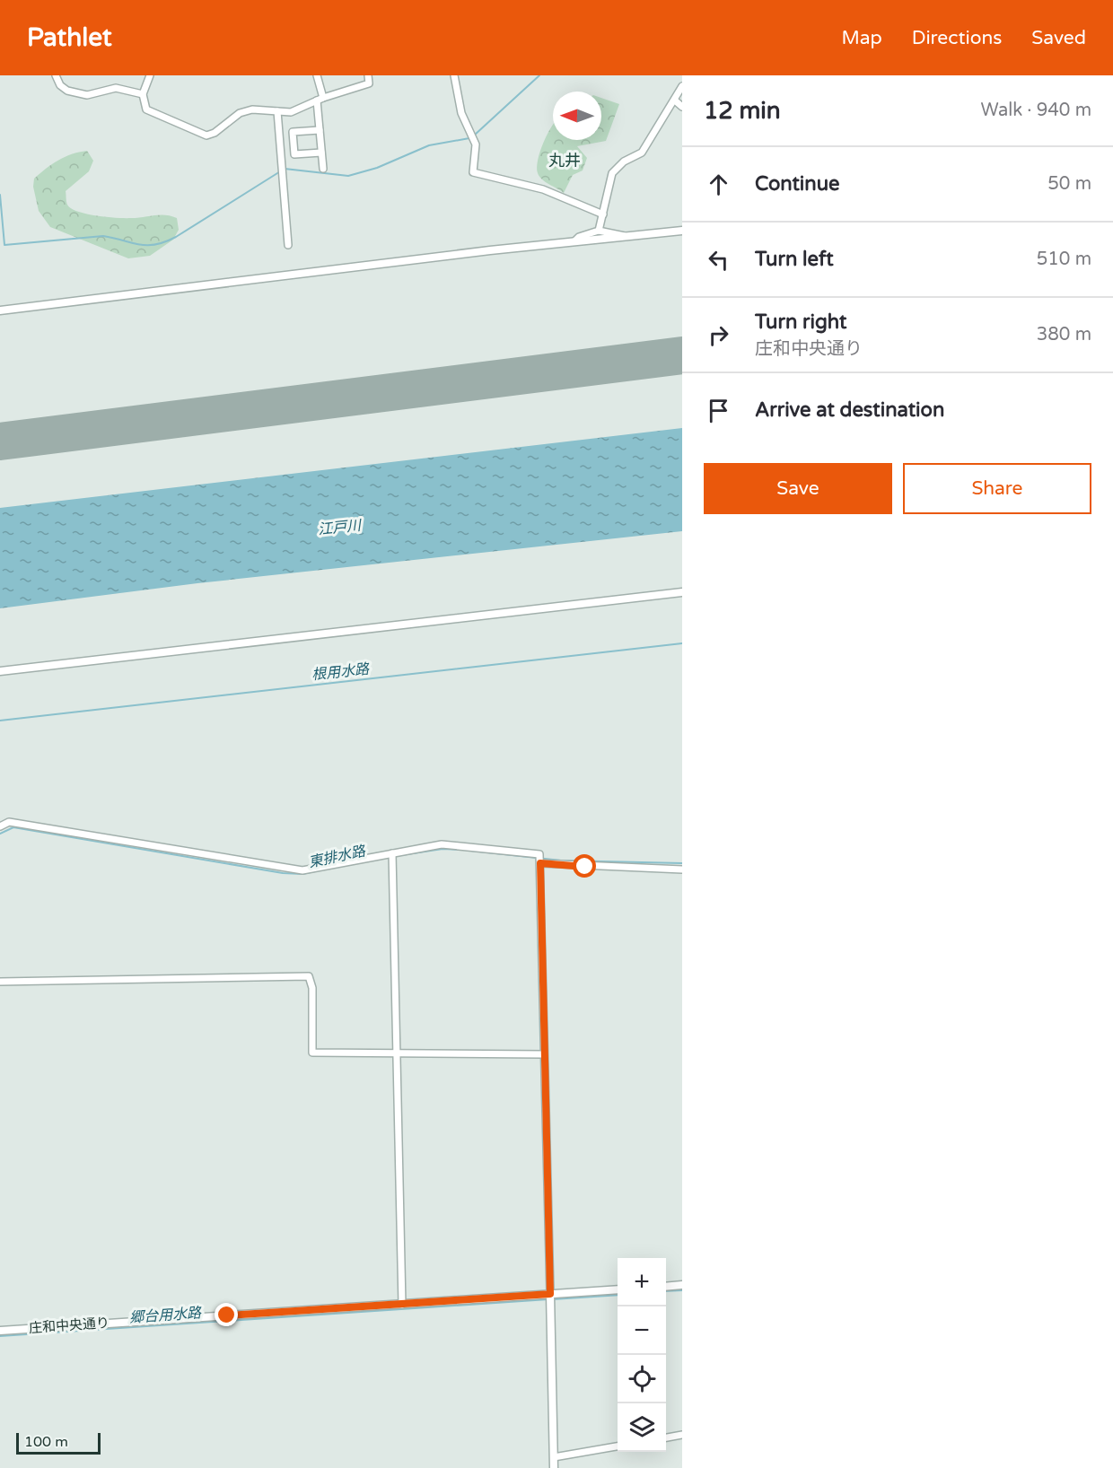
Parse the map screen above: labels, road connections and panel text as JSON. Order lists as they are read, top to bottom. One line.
{"streets":{"street":["庄和中央通り"]},"districts":["丸井"],"water":["江戸川","根用水路","東排水路","郷台用水路"],"scale_bar":"100 m","north":"left","page":{"header":"Pathlet","nav":["Map","Directions","Saved"],"heading":["12 min","Walk · 940 m"],"list":[["Continue","50 m"],["Turn left","510 m"],["Turn right","庄和中央通り","380 m"],"Arrive at destination"],"buttons":["Save","Share"],"map_buttons":["+","−"],"scale":"100 m"}}
